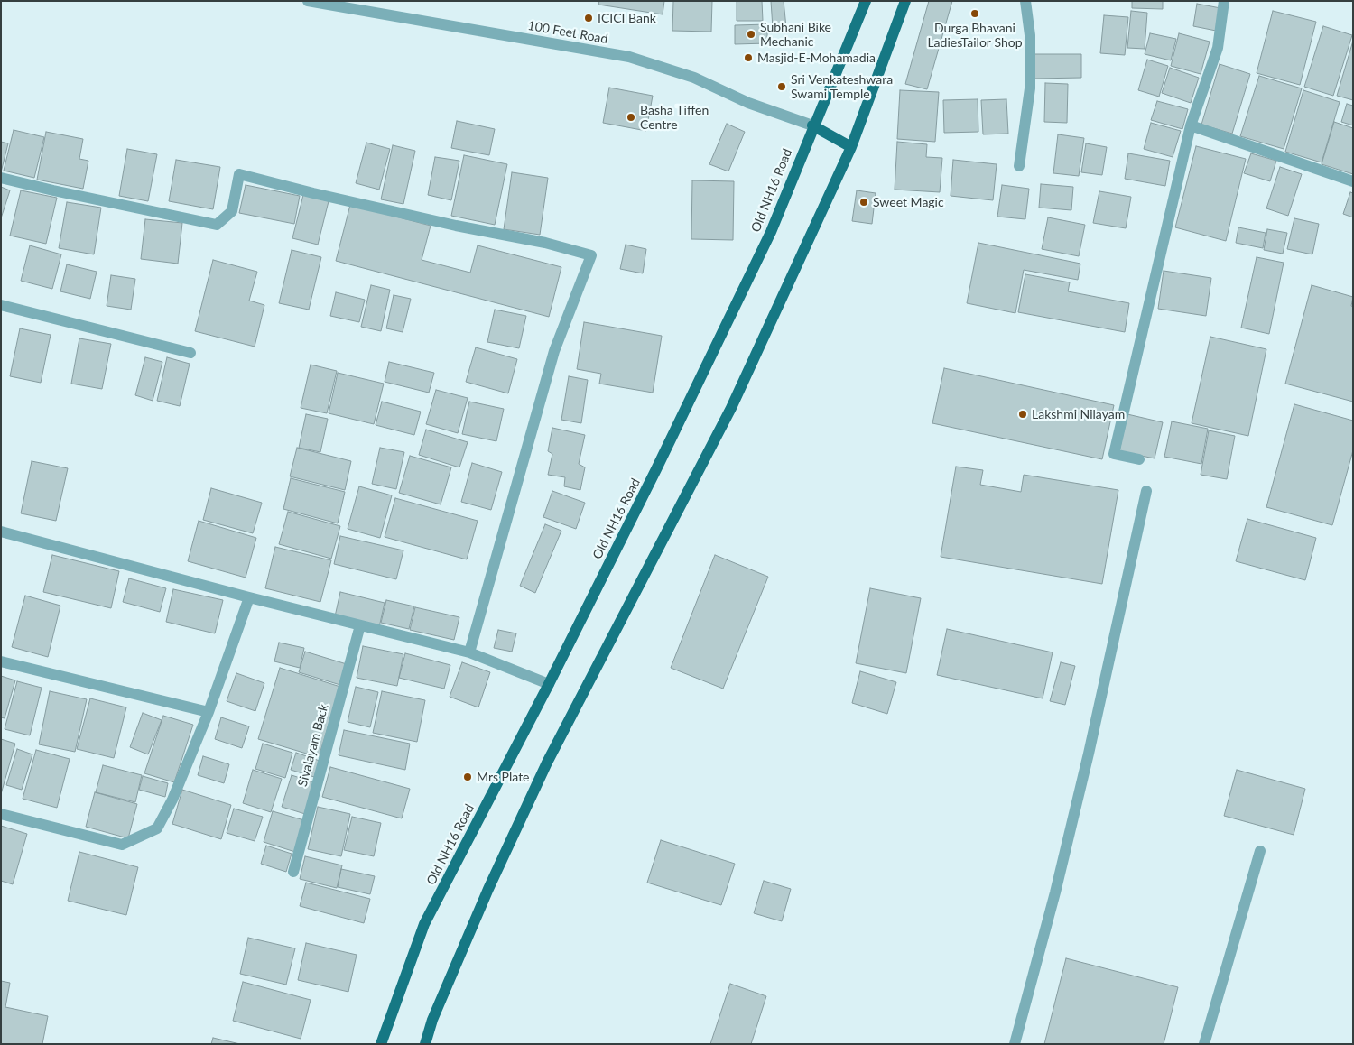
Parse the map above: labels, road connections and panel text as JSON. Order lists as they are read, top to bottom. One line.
{"streets":{"main road":["Old NH16 Road"],"street":["100 Feet Road","Sivalayam Back"]},"crossings":[["100 Feet Road","Old NH16 Road"]],"places":["Durga Bhavani LadiesTailor Shop","ICICI Bank","Subhani Bike Mechanic","Masjid-E-Mohamadia","Sri Venkateshwara Swami Temple","Basha Tiffen Centre","Sweet Magic","Lakshmi Nilayam","Mrs Plate"]}
